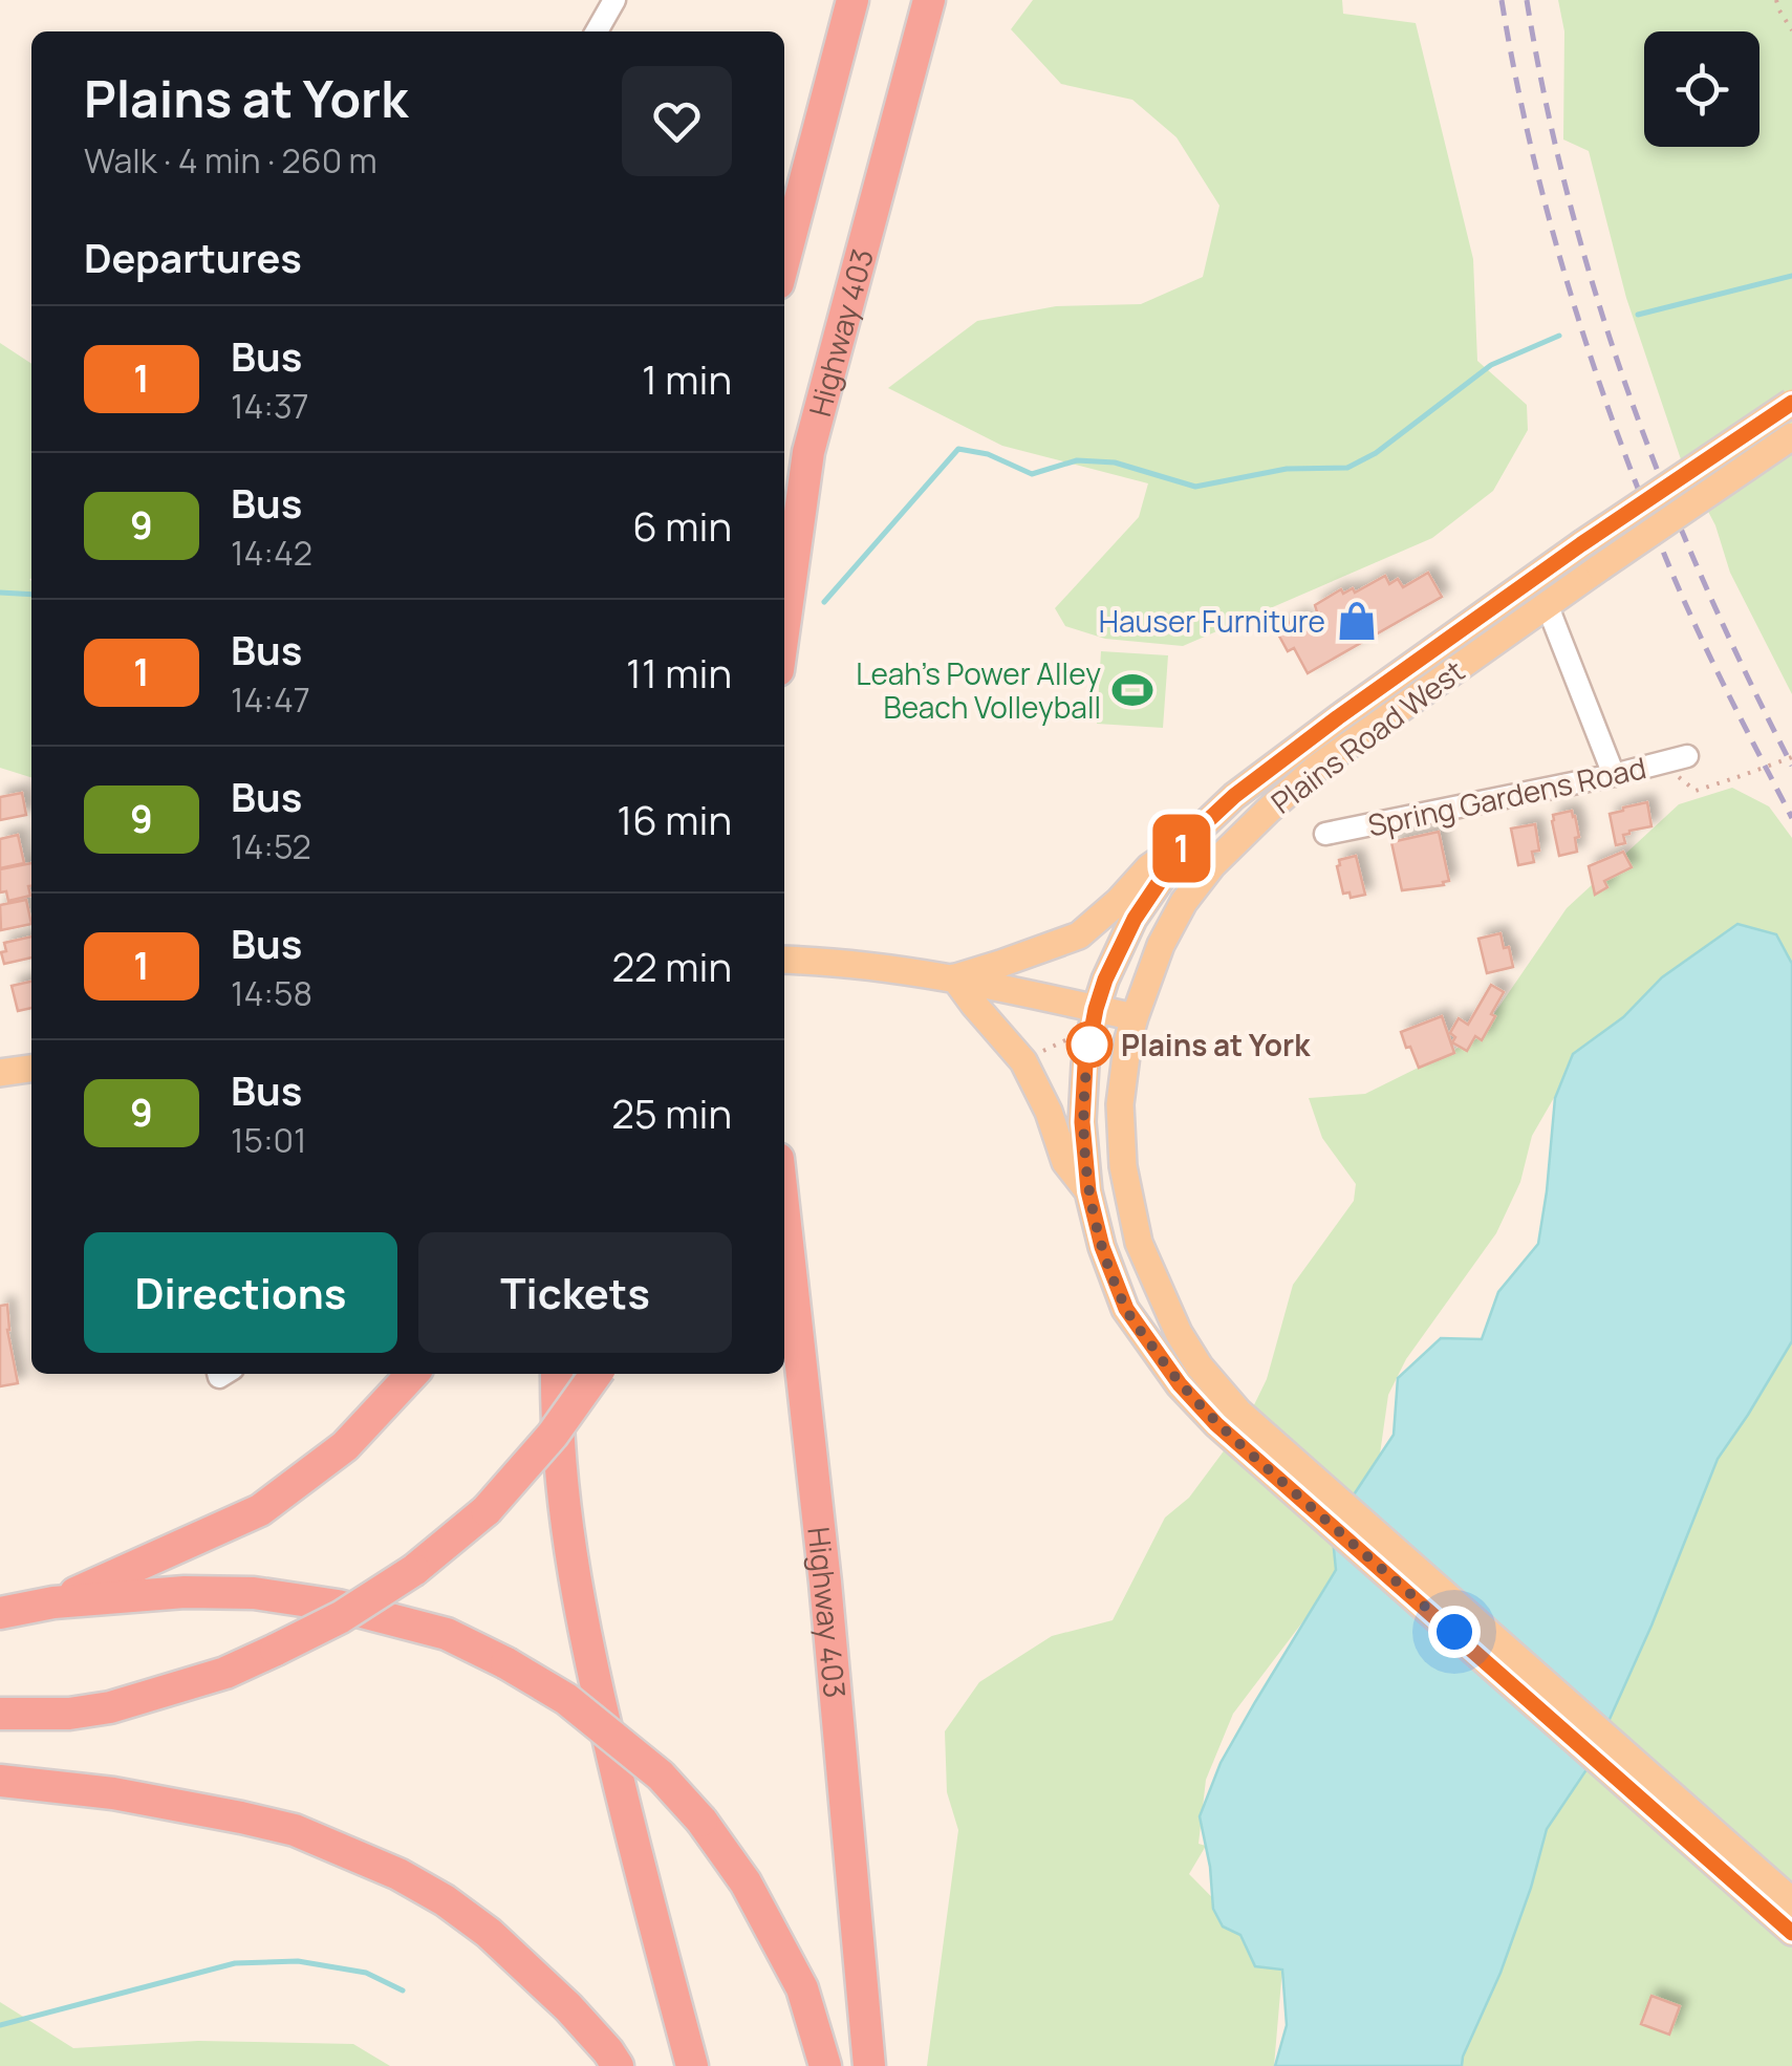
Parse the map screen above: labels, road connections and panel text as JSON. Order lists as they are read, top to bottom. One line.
{"streets":{"highway":["Highway 403"],"main road":["Plains Road West"],"street":["Spring Gardens Road"]},"places":{"shop":["Hauser Furniture"],"sports":["Leah's Power Alley Beach Volleyball"],"other":["Plains at York"]},"lines":["bus line 1"],"page":{"on_map":"1","heading":[["Plains at York","Walk · 4 min · 260 m"],"Departures"],"list":[{"mark":"1","name":"Bus","note":"14:37","value":"1 min"},{"mark":"9","name":"Bus","note":"14:42","value":"6 min"},{"mark":"1","name":"Bus","note":"14:47","value":"11 min"},{"mark":"9","name":"Bus","note":"14:52","value":"16 min"},{"mark":"1","name":"Bus","note":"14:58","value":"22 min"},{"mark":"9","name":"Bus","note":"15:01","value":"25 min"}],"buttons":["Directions","Tickets"]}}
